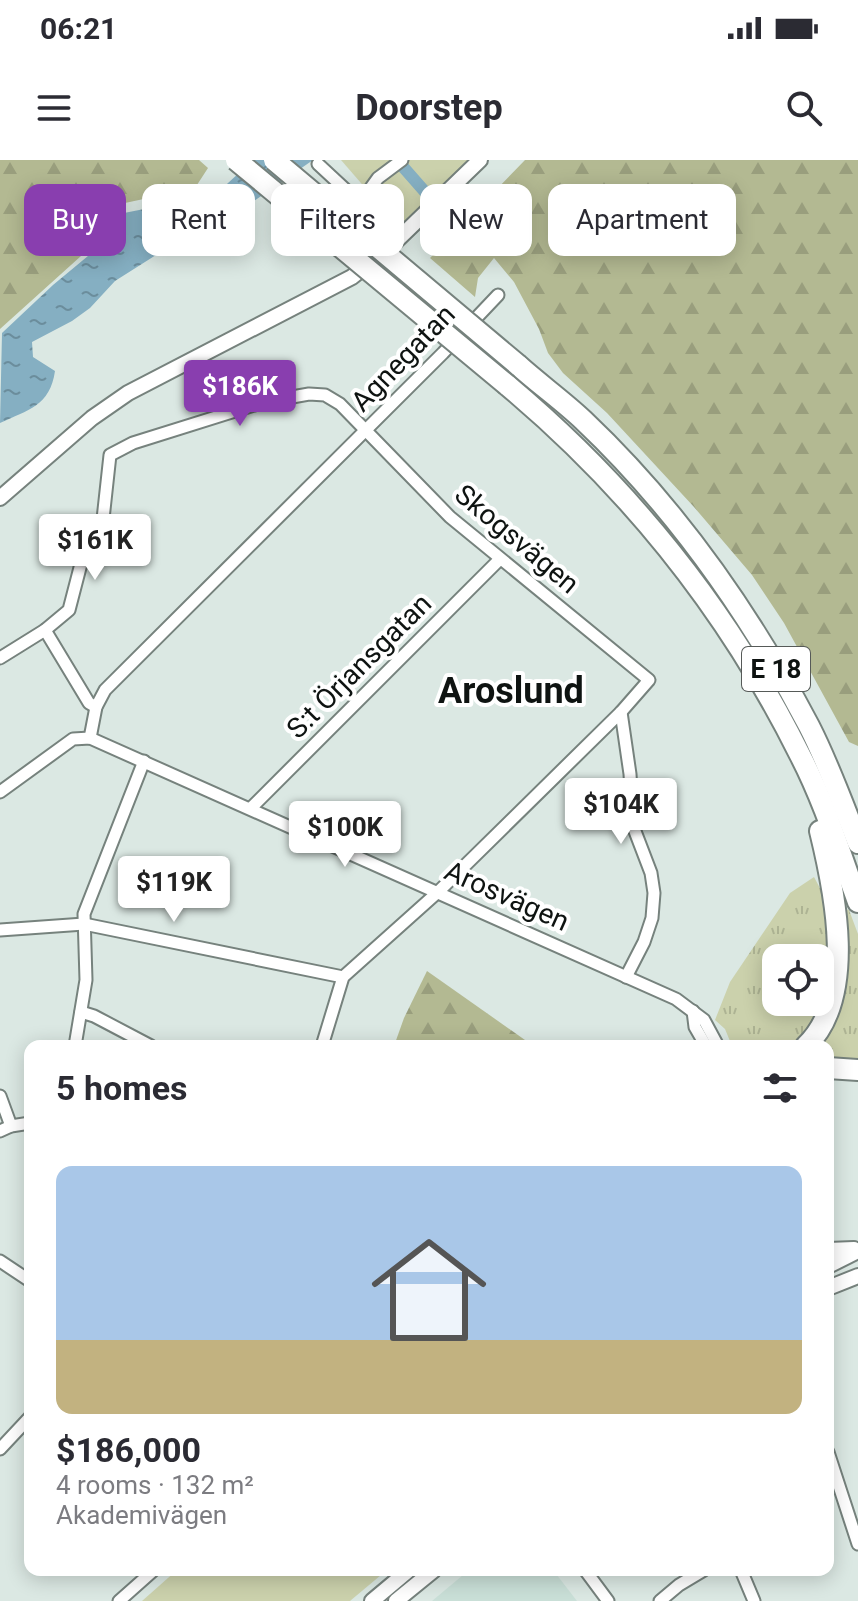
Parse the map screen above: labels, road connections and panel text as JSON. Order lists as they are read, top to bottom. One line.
{"streets":{"highway":["E 18"],"street":["Agnegatan","Skogsvägen","S:t Örjansgatan","Arosvägen"]},"crossings":[["Agnegatan","Skogsvägen"],["Agnegatan","Arosvägen"],["Skogsvägen","S:t Örjansgatan"],["S:t Örjansgatan","Arosvägen"]],"districts":["Aroslund"],"page":{"status":"06:21","header":"Doorstep","chip":["Buy","Rent","Filters","New","Apartment"],"price":["$186K","$161K","$104K","$100K","$119K"],"heading":"5 homes","list":[{"name":"$186,000","note":"4 rooms · 132 m² · Akademivägen"}]}}
